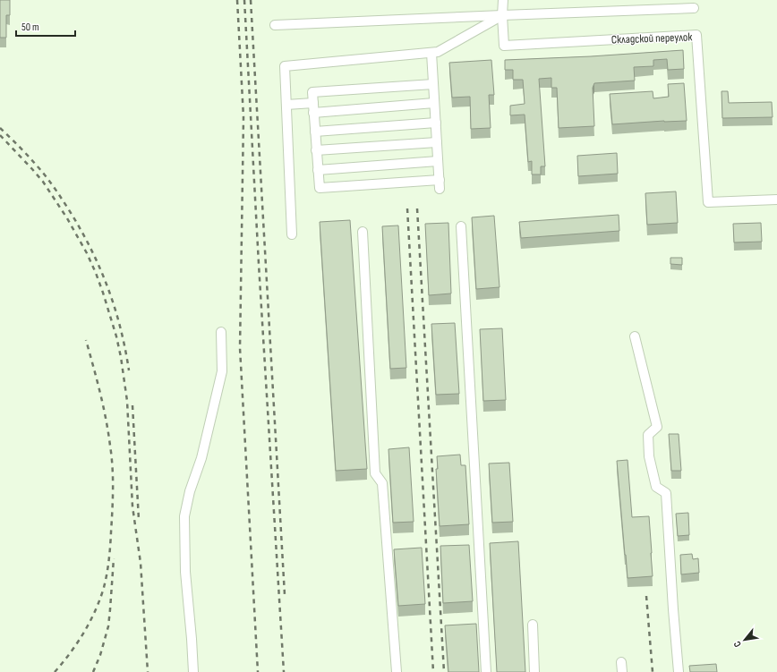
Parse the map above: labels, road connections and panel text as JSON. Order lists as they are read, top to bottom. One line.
{"streets":{"lane":["Складской переулок"]},"scale_bar":"50 m","north":"bottom left"}
